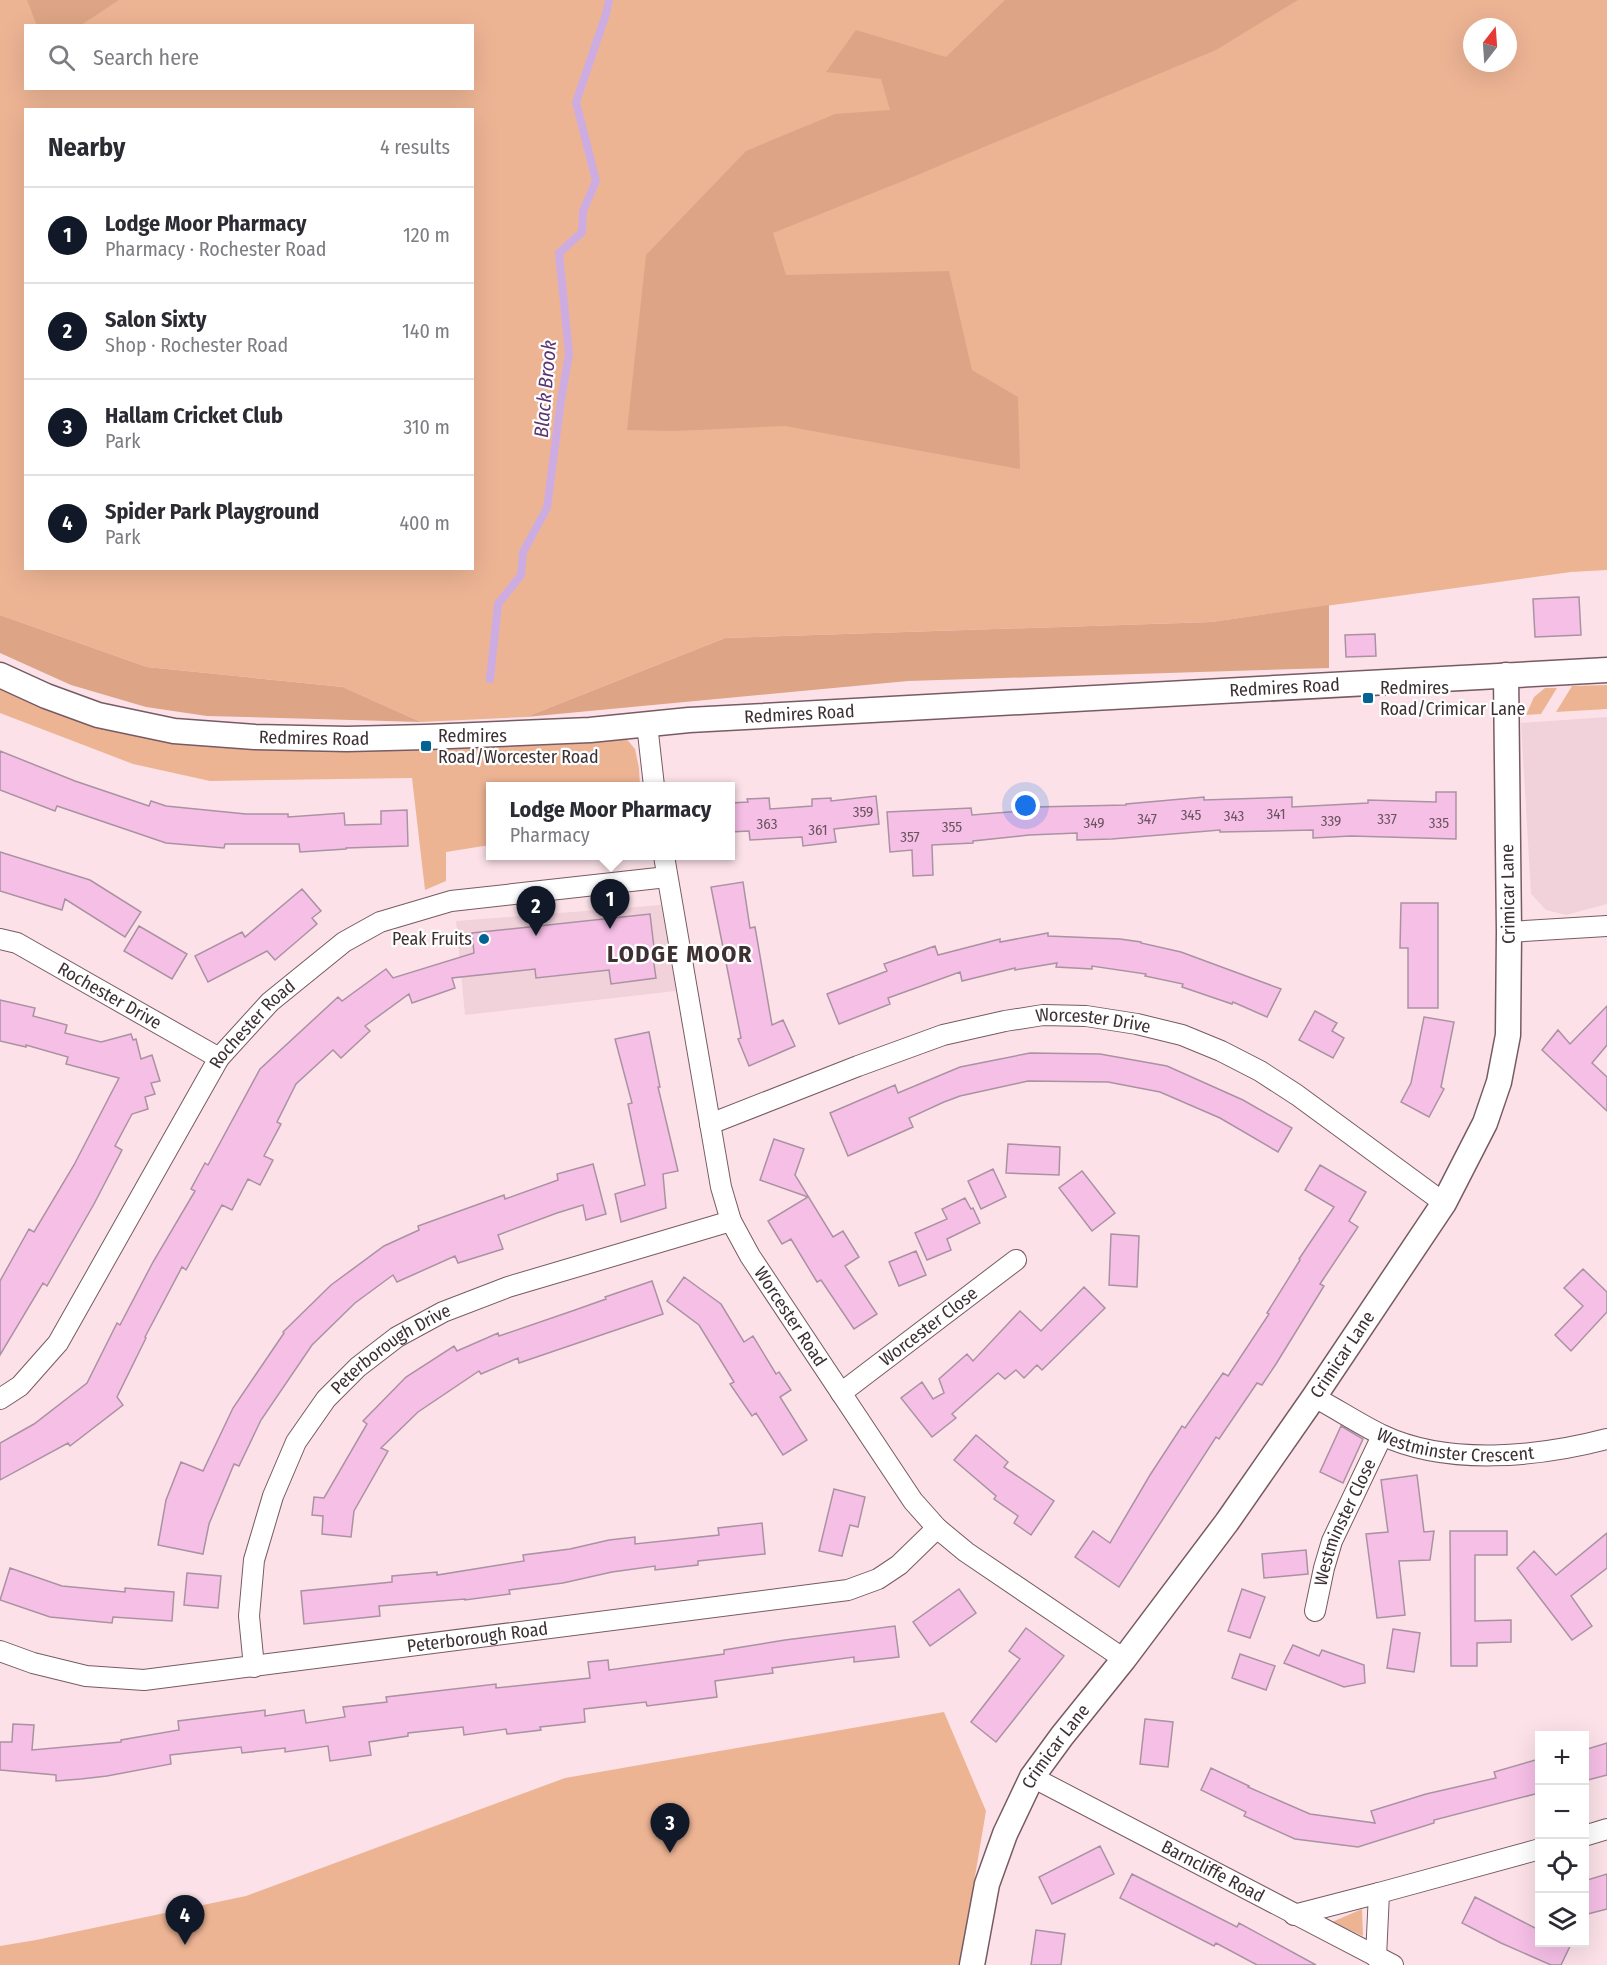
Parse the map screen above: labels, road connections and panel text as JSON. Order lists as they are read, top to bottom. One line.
{"streets":{"street":["Redmires Road","Crimicar Lane","Rochester Drive","Worcester Drive","Rochester Road","Worcester Road","Worcester Close","Peterborough Drive","Westminster Crescent","Westminster Close","Peterborough Road","Barncliffe Road"]},"crossings":[["Redmires Road","Crimicar Lane"],["Crimicar Lane","Worcester Drive"],["Crimicar Lane","Worcester Road"],["Crimicar Lane","Westminster Crescent"],["Crimicar Lane","Barncliffe Road"],["Rochester Drive","Rochester Road"],["Worcester Drive","Worcester Road"],["Rochester Road","Worcester Road"],["Worcester Road","Worcester Close"],["Worcester Road","Peterborough Drive"],["Worcester Road","Peterborough Road"],["Peterborough Drive","Peterborough Road"],["Westminster Crescent","Westminster Close"]],"districts":["LODGE MOOR"],"water":["Black Brook"],"places":{"transit":["Redmires Road/Crimicar Lane","Redmires Road/Worcester Road"],"other":["Peak Fruits"]},"house_numbers":["359","341","345","343","347","337","339","349","335","363","355","361","357"],"north":"top","page":{"search":"Search here","heading":["Nearby","4 results"],"list":[{"mark":"1","name":"Lodge Moor Pharmacy","note":"Pharmacy · Rochester Road","value":"120 m"},{"mark":"2","name":"Salon Sixty","note":"Shop · Rochester Road","value":"140 m"},{"mark":"3","name":"Hallam Cricket Club","note":"Park","value":"310 m"},{"mark":"4","name":"Spider Park Playground","note":"Park","value":"400 m"}],"popup":["Lodge Moor Pharmacy","Pharmacy"],"pins":["1","2","3","4"],"map_buttons":["+","−"]}}
